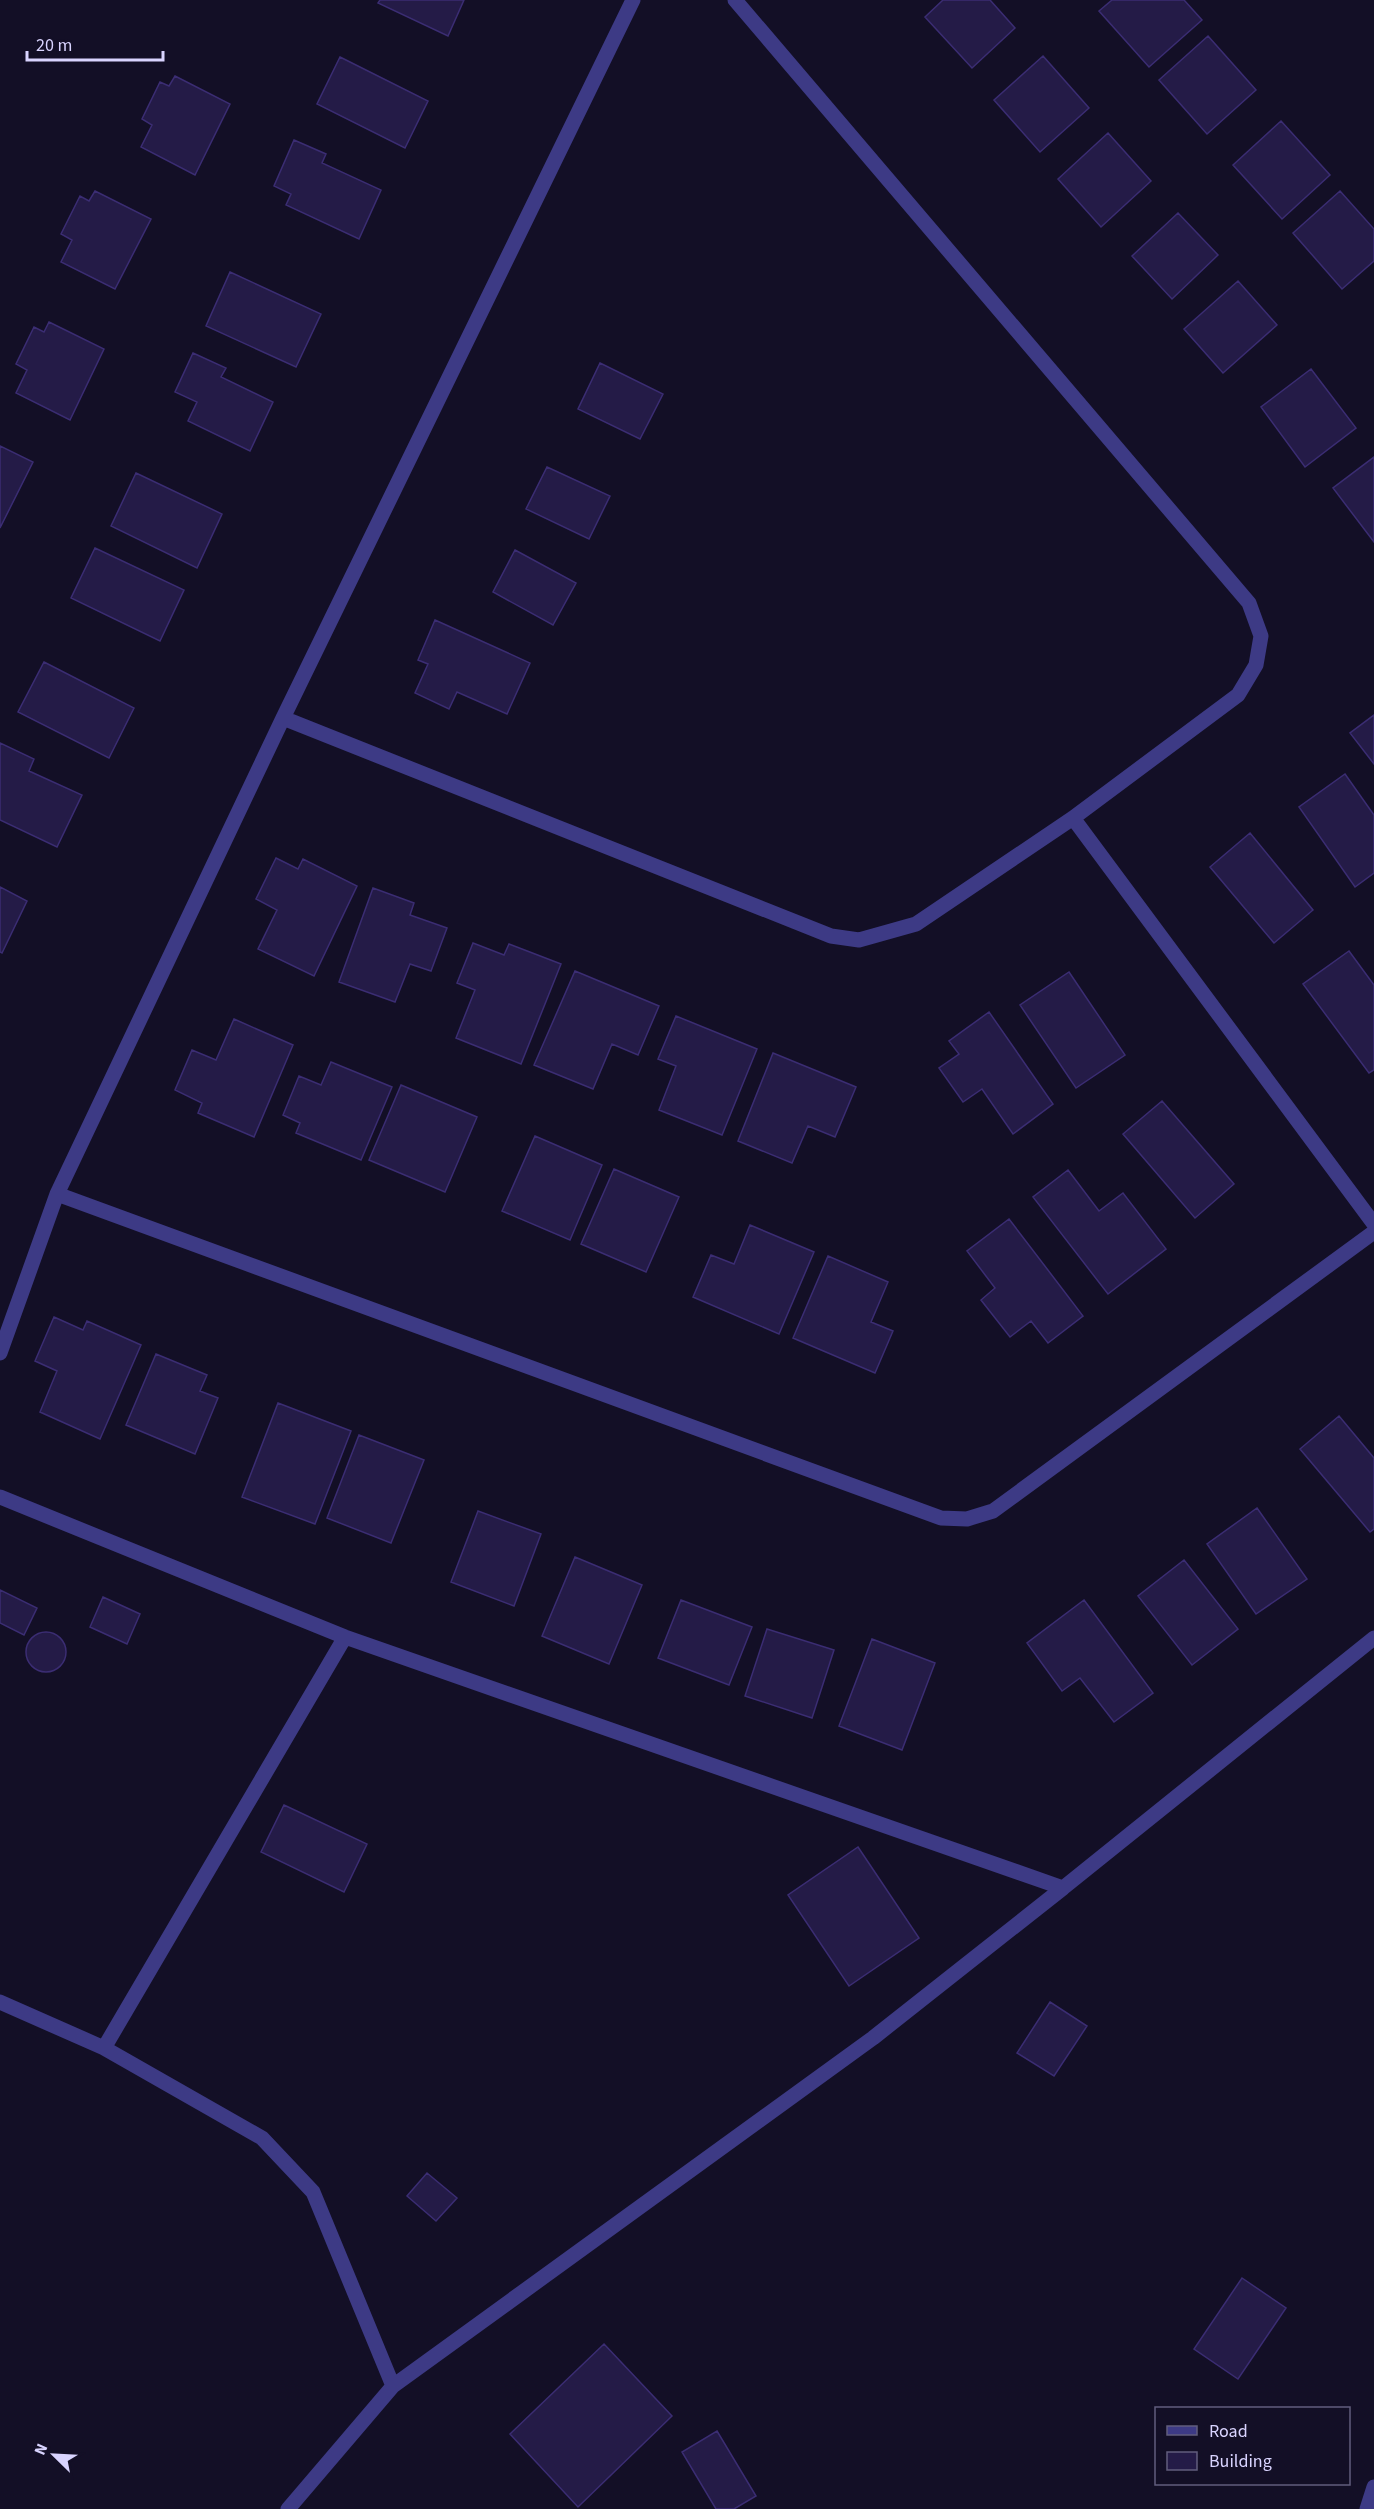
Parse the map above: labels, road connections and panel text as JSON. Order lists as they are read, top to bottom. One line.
{"legend":["Road","Building"],"scale_bar":"20 m","north":"top left"}
